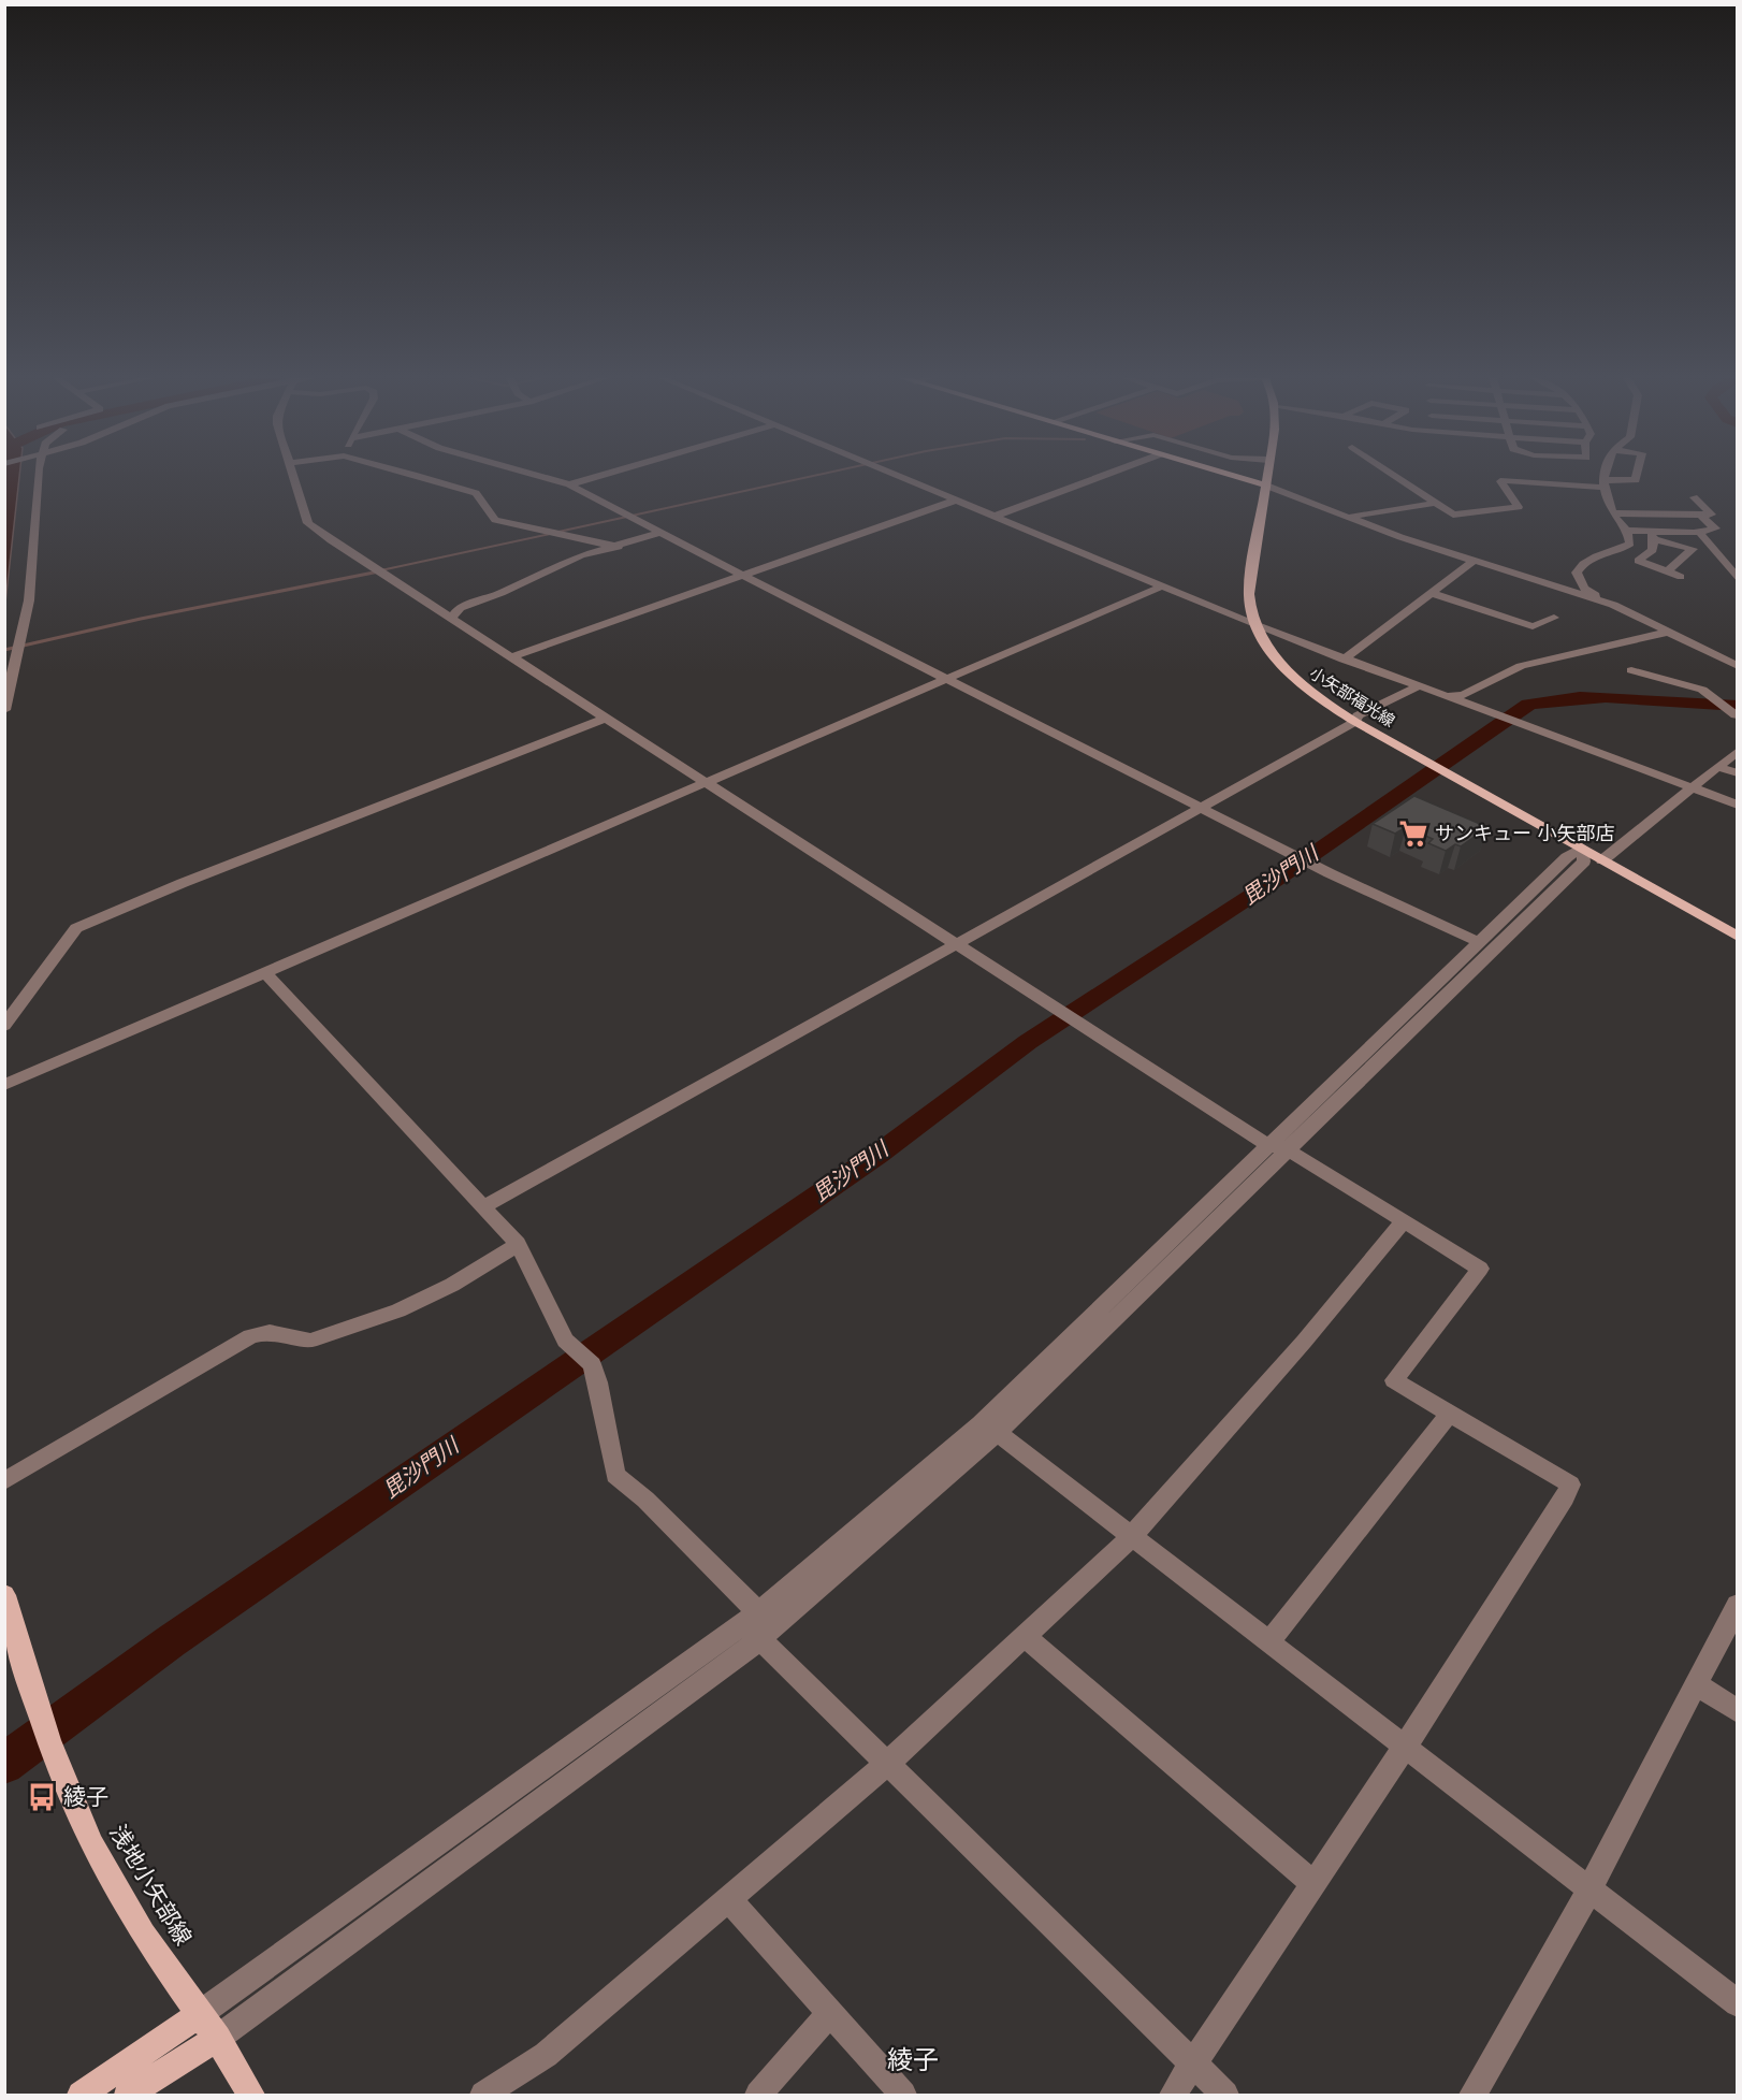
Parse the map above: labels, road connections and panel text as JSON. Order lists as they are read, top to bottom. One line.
{"streets":{"main road":["小矢部福光線","浅地小矢部線"]},"districts":["綾子"],"water":["毘沙門川"],"places":{"supermarket":["サンキュー 小矢部店"],"bus stop":["綾子"]}}
